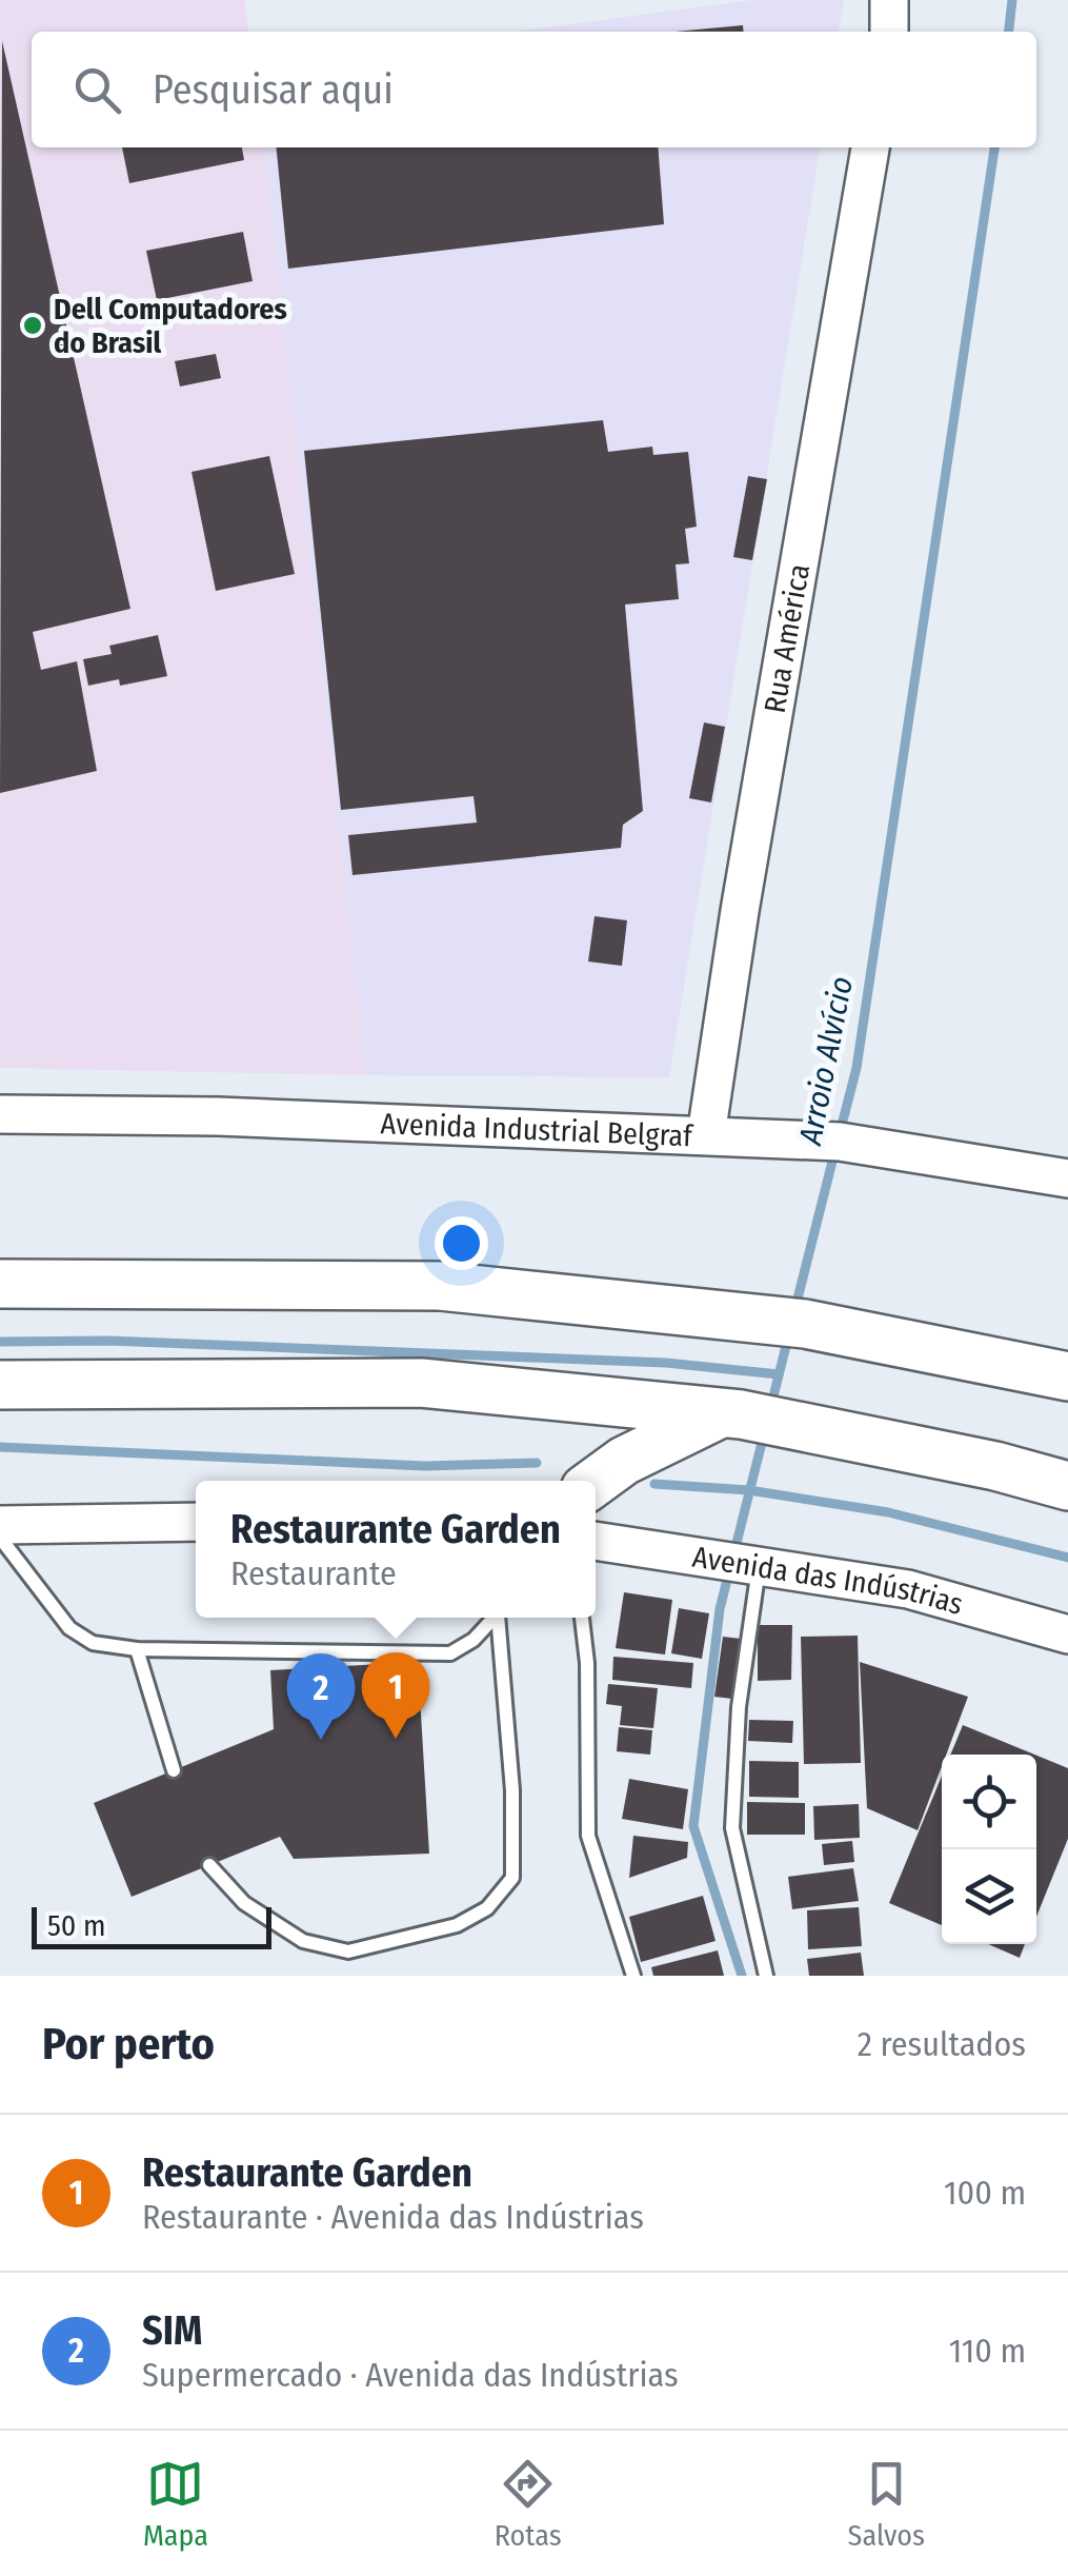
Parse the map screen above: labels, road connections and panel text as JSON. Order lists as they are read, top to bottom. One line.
{"streets":{"main road":["Rua América","Avenida Industrial Belgraf","Avenida das Indústrias"]},"crossings":[["Rua América","Avenida Industrial Belgraf"]],"water":["Arroio Alvício"],"places":["Dell Computadores do Brasil"],"scale_bar":"50 m","page":{"search":"Pesquisar aqui","popup":["Restaurante Garden","Restaurante"],"pins":["1","2"],"scale":"50 m","heading":["Por perto","2 resultados"],"list":[{"mark":"1","name":"Restaurante Garden","note":"Restaurante · Avenida das Indústrias","value":"100 m"},{"mark":"2","name":"SIM","note":"Supermercado · Avenida das Indústrias","value":"110 m"}],"nav":["Mapa","Rotas","Salvos"]}}
